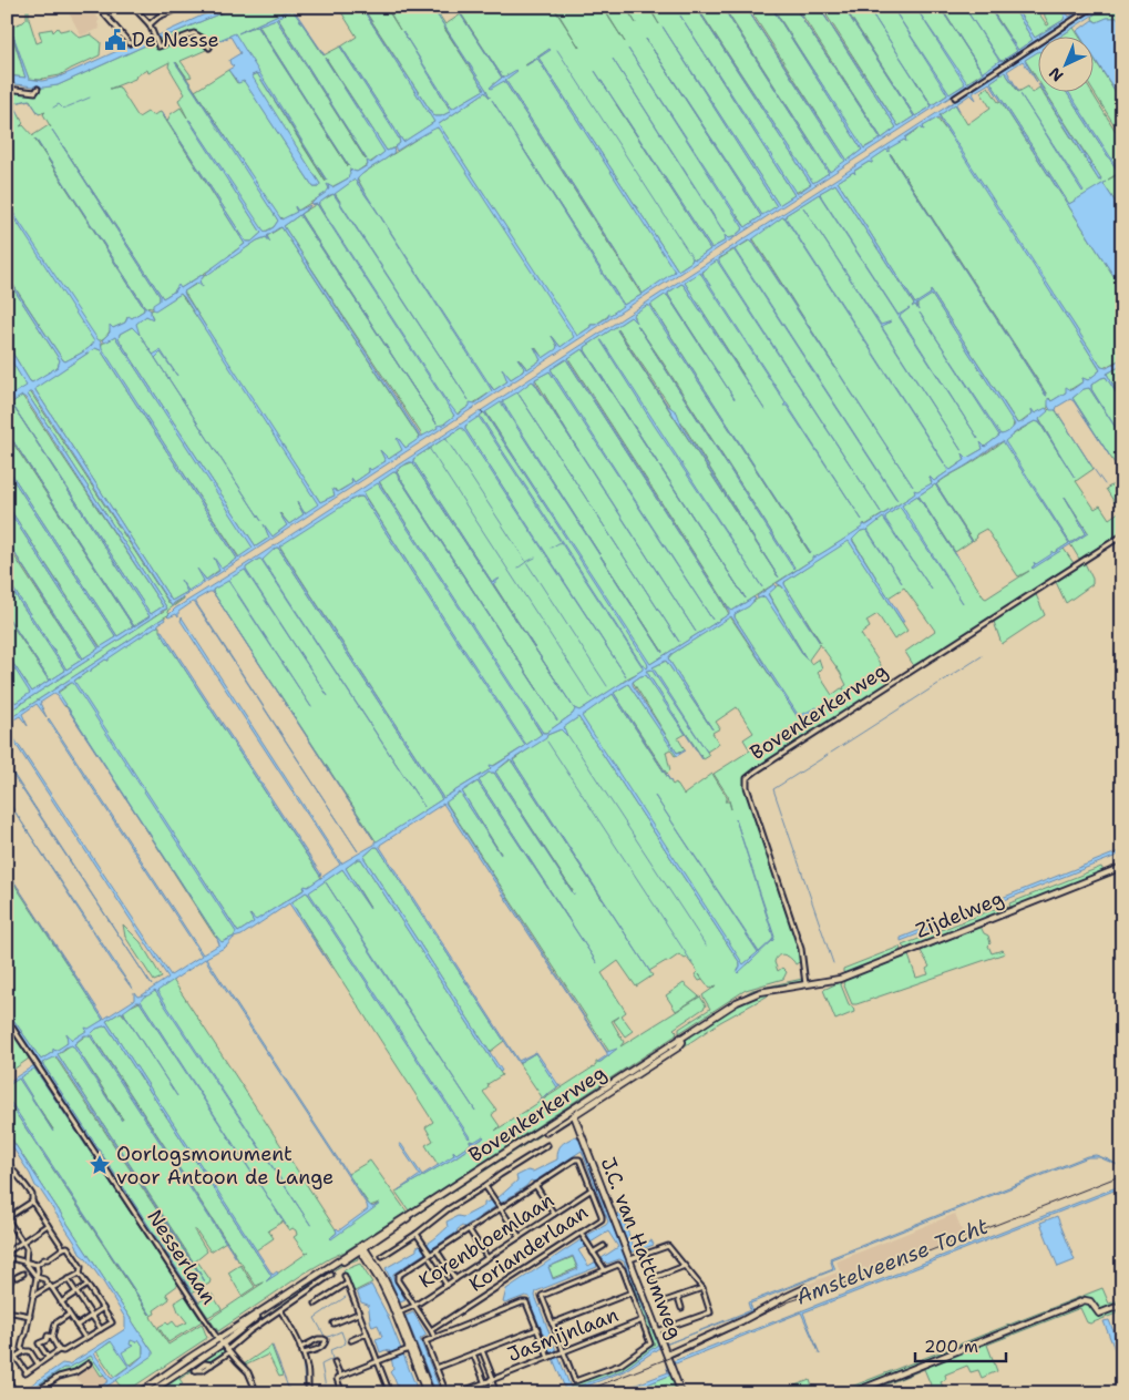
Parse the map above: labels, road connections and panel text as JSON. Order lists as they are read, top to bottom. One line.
{"streets":{"main road":["Bovenkerkerweg","Zijdelweg","J.C. van Hattumweg"],"street":["Korenbloemlaan","Korianderlaan","Nesserlaan","Jasmijnlaan"]},"crossings":[["Bovenkerkerweg","Zijdelweg"],["Bovenkerkerweg","J.C. van Hattumweg"],["Bovenkerkerweg","Nesserlaan"],["Korenbloemlaan","Korianderlaan"]],"water":["Amstelveense Tocht"],"places":{"public building":["De Nesse"],"place":["Oorlogsmonument voor Antoon de Lange"]},"scale_bar":"200 m","north":"bottom left"}
